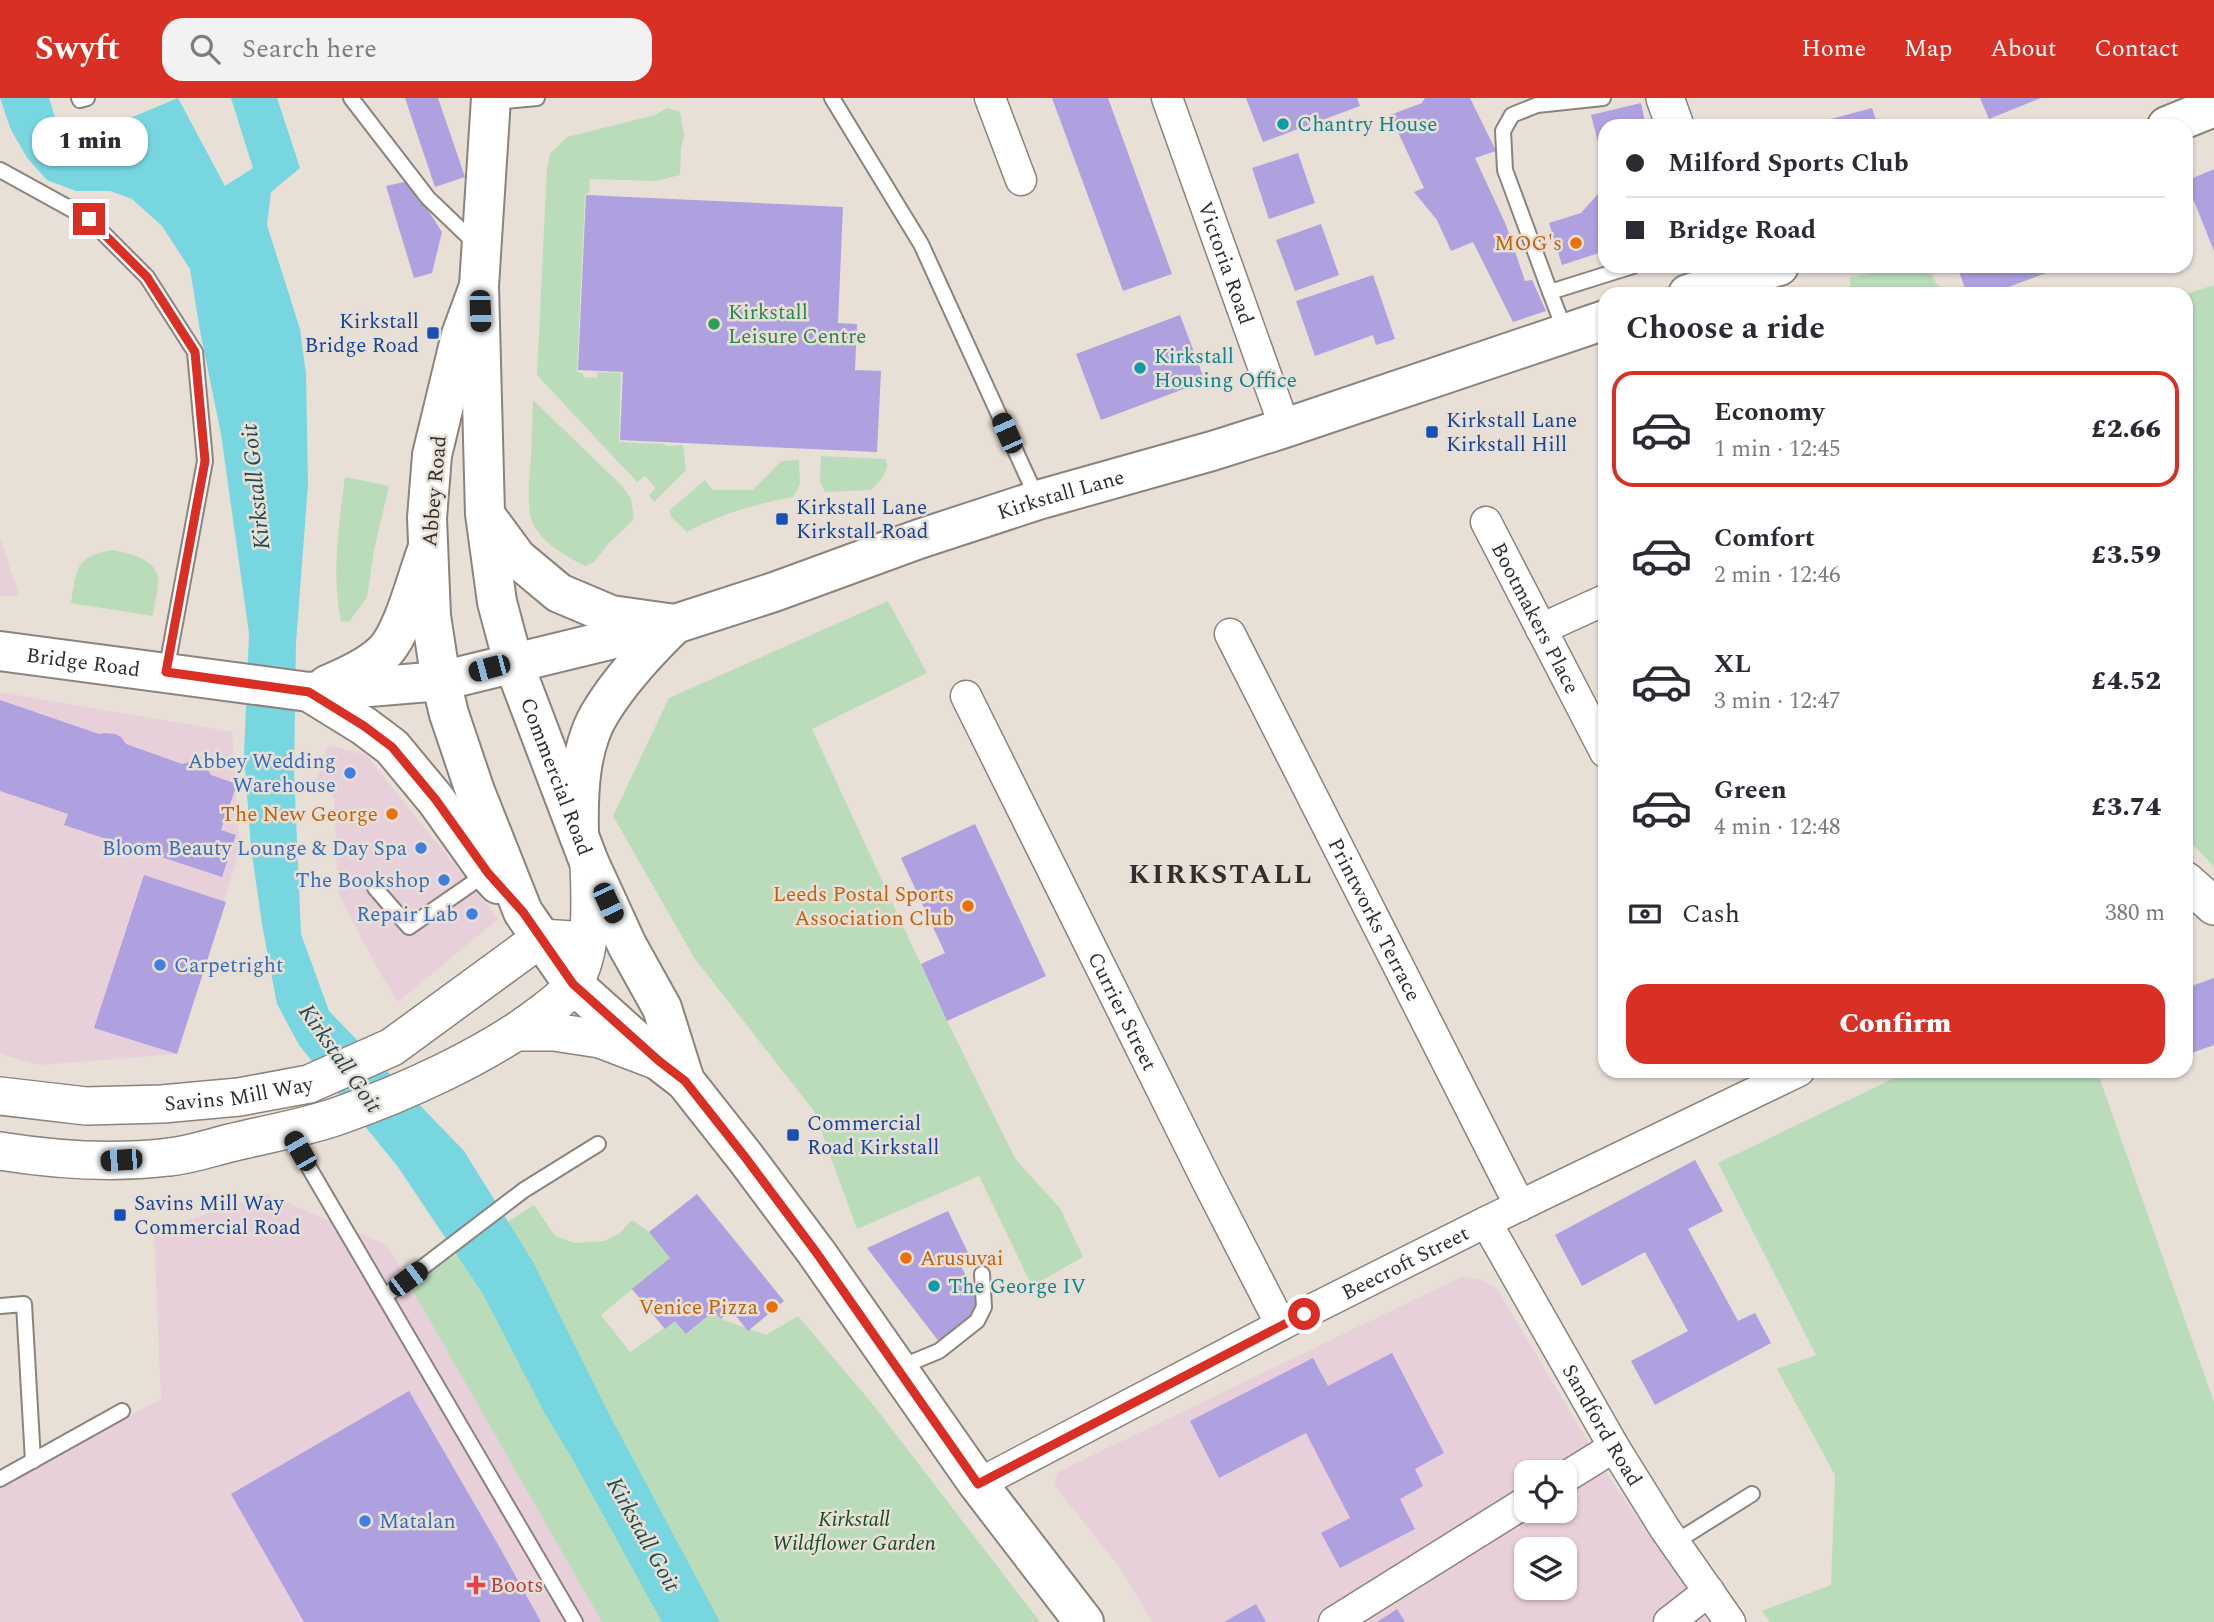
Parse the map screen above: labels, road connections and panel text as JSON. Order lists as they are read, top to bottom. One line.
{"streets":{"main road":["Abbey Road","Kirkstall Lane","Bridge Road","Commercial Road"],"street":["Victoria Road","Bootmakers Place","Printworks Terrace","Currier Street","Savins Mill Way","Beecroft Street","Sandford Road"]},"crossings":[["Victoria Road","Kirkstall Lane"],["Abbey Road","Kirkstall Lane"],["Abbey Road","Bridge Road"],["Abbey Road","Commercial Road"],["Kirkstall Lane","Bridge Road"],["Kirkstall Lane","Commercial Road"],["Commercial Road","Savins Mill Way"],["Commercial Road","Beecroft Street"],["Printworks Terrace","Beecroft Street"],["Currier Street","Beecroft Street"],["Beecroft Street","Sandford Road"]],"districts":["KIRKSTALL"],"water":["Kirkstall Goit"],"parks":["Kirkstall Wildflower Garden"],"places":{"other":["Chantry House","MOG's","Kirkstall Leisure Centre","Kirkstall Housing Office","Abbey Wedding Warehouse","The New George","Bloom Beauty Lounge & Day Spa","The Bookshop","Leeds Postal Sports Association Club","Repair Lab","Carpetright","Arusuvai","The George IV","Venice Pizza","Matalan"],"transit":["Kirkstall Bridge Road","Kirkstall Lane Kirkstall Hill","Kirkstall Lane Kirkstall Road","Commercial Road Kirkstall","Savins Mill Way Commercial Road"],"health":["Boots"]},"page":{"header":"Swyft","search":"Search here","nav":["Home","Map","About","Contact"],"bubble":"1 min","banner":["Milford Sports Club","Bridge Road"],"heading":"Choose a ride","list":[{"name":"Economy","note":"1 min · 12:45","value":"£2.66"},{"name":"Comfort","note":"2 min · 12:46","value":"£3.59"},{"name":"XL","note":"3 min · 12:47","value":"£4.52"},{"name":"Green","note":"4 min · 12:48","value":"£3.74"}],"pay":["Cash","380 m"],"buttons":"Confirm"}}
